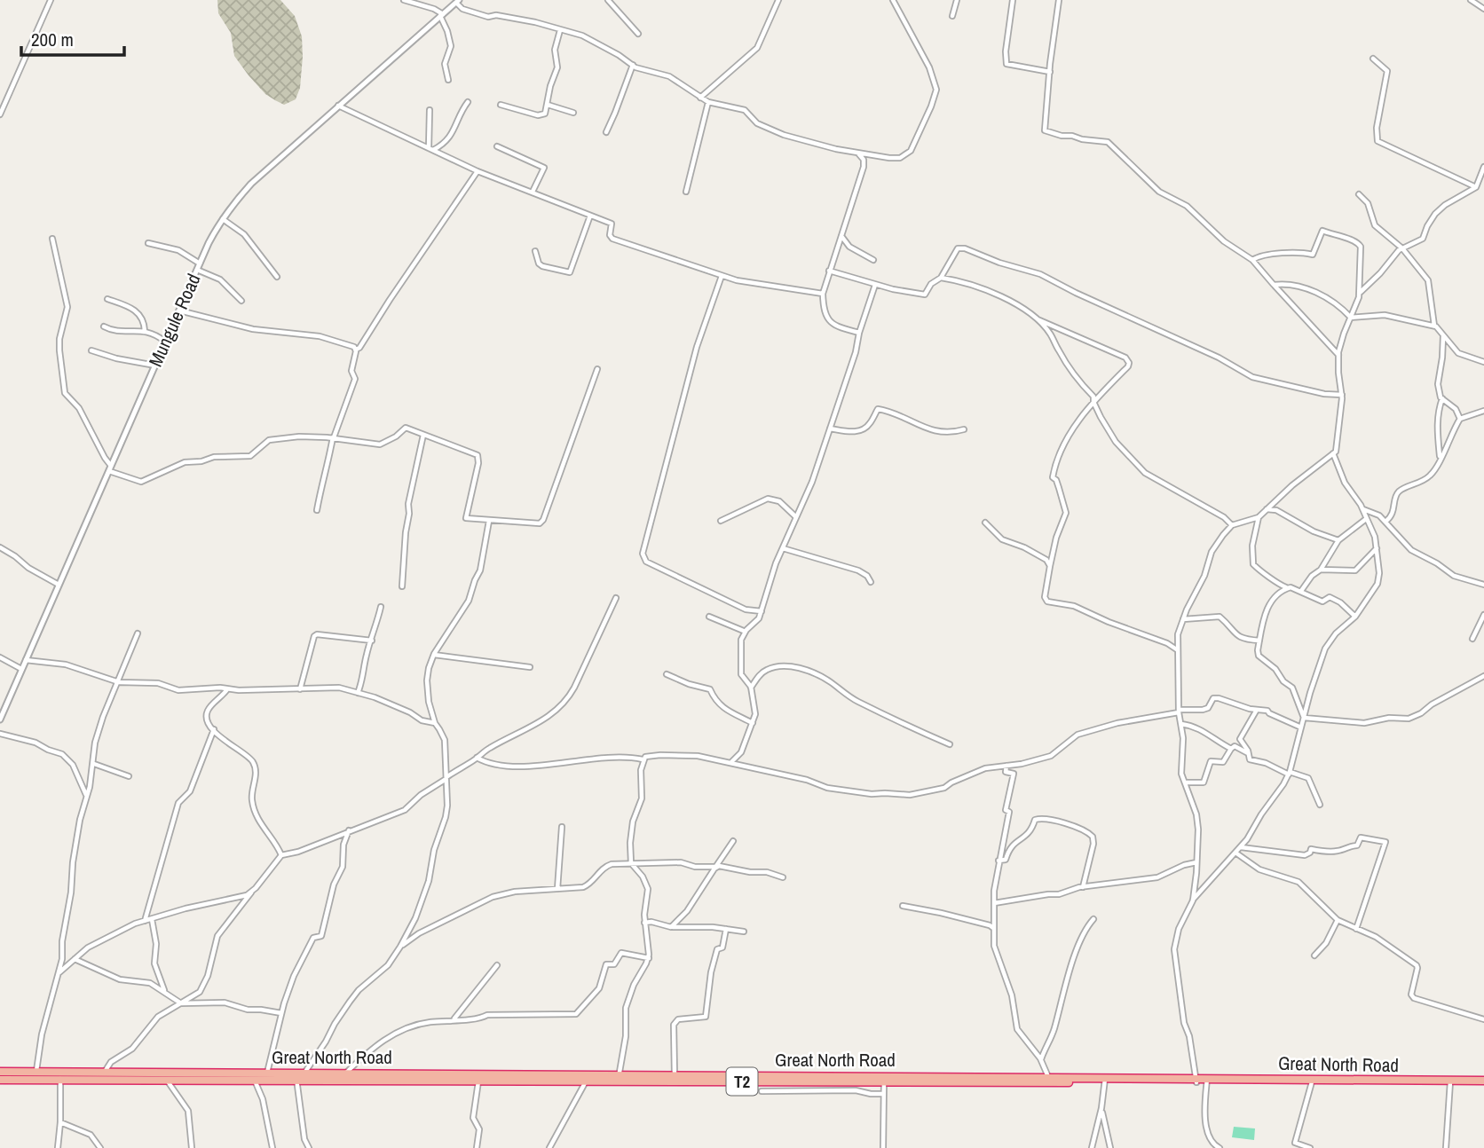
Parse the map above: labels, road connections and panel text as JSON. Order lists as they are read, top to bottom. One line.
{"streets":{"highway":["Great North Road","T2"],"street":["Mungule Road"]},"scale_bar":"200 m"}
